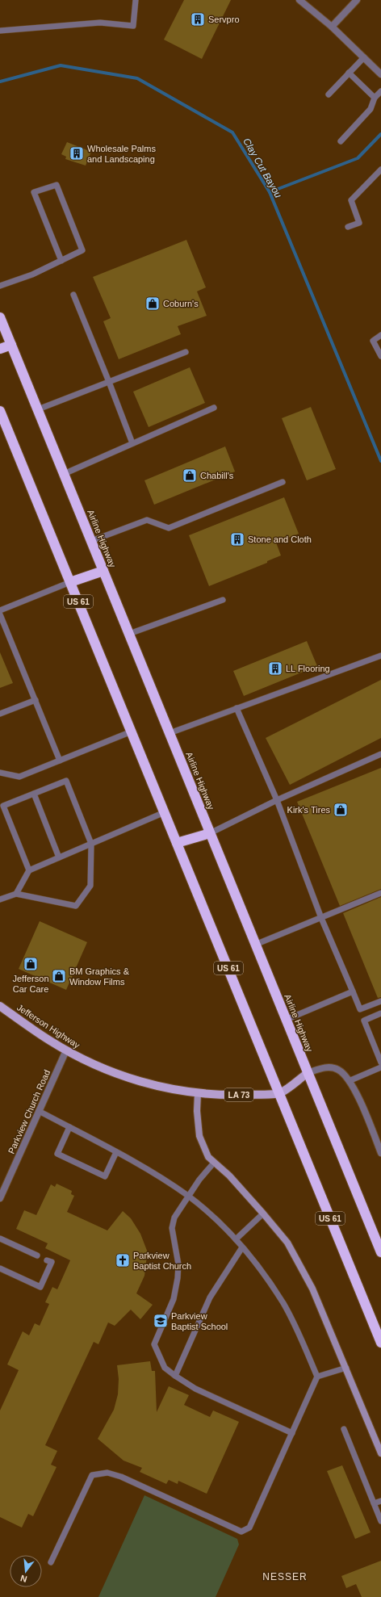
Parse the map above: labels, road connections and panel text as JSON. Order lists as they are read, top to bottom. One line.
{"streets":{"highway":["Airline Highway","US 61"],"main road":["Jefferson Highway","LA 73"],"street":["Parkview Church Road"]},"crossings":[["US 61","Jefferson Highway"],["Jefferson Highway","Parkview Church Road"]],"districts":["NESSER"],"water":["Clay Cut Bayou"],"places":{"building":["Servpro","Wholesale Palms and Landscaping","Stone and Cloth","LL Flooring"],"shop":["Coburn's","Chabill's","Kirk's Tires","Jefferson Car Care","BM Graphics & Window Films"],"church":["Parkview Baptist Church"],"school or university":["Parkview Baptist School"]},"north":"bottom"}
